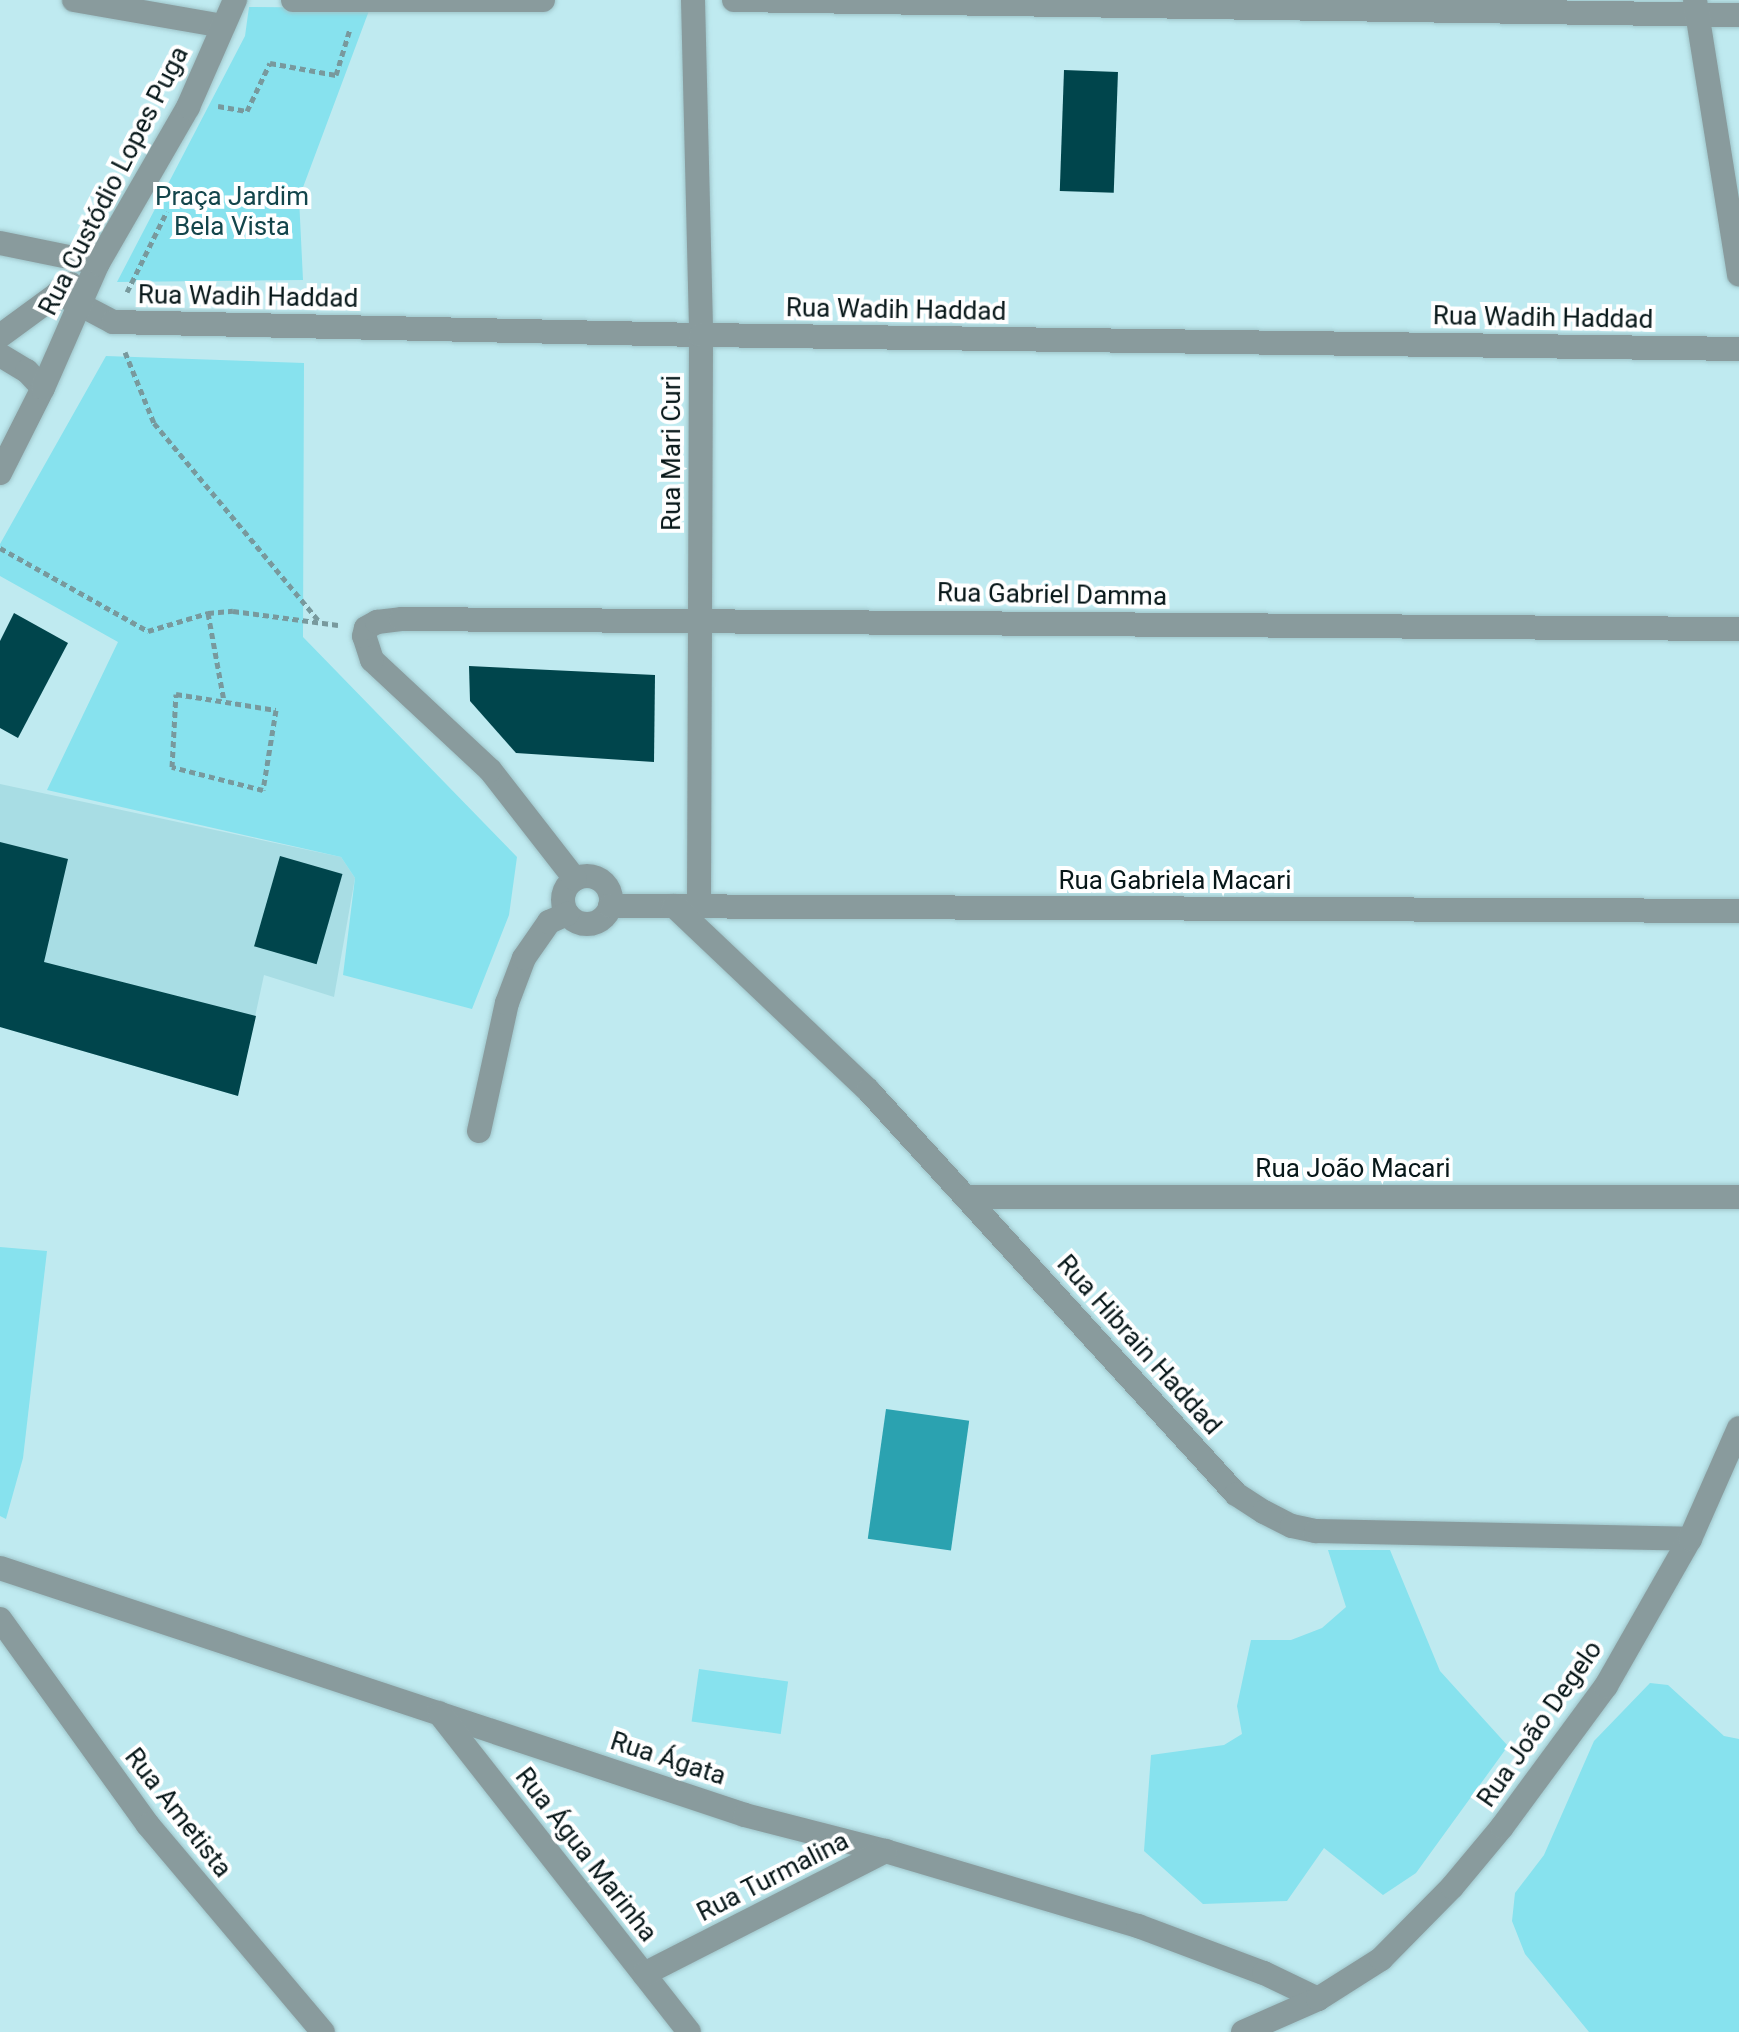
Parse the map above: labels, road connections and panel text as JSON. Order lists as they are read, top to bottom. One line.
{"streets":{"street":["Rua Custódio Lopes Puga","Rua Wadih Haddad","Rua Mari Curi","Rua Gabriel Damma","Rua Gabriela Macari","Rua João Macari","Rua Hibrain Haddad","Rua João Degelo","Rua Ágata","Rua Ametista","Rua Água Marinha","Rua Turmalina"]},"crossings":[["Rua Custódio Lopes Puga","Rua Wadih Haddad"],["Rua Wadih Haddad","Rua Mari Curi"],["Rua Mari Curi","Rua Gabriel Damma"],["Rua Mari Curi","Rua Gabriela Macari"],["Rua Gabriela Macari","Rua Hibrain Haddad"],["Rua João Macari","Rua Hibrain Haddad"],["Rua Hibrain Haddad","Rua João Degelo"],["Rua João Degelo","Rua Ágata"],["Rua Ágata","Rua Água Marinha"],["Rua Ágata","Rua Turmalina"],["Rua Água Marinha","Rua Turmalina"]],"parks":["Praça Jardim Bela Vista"]}
